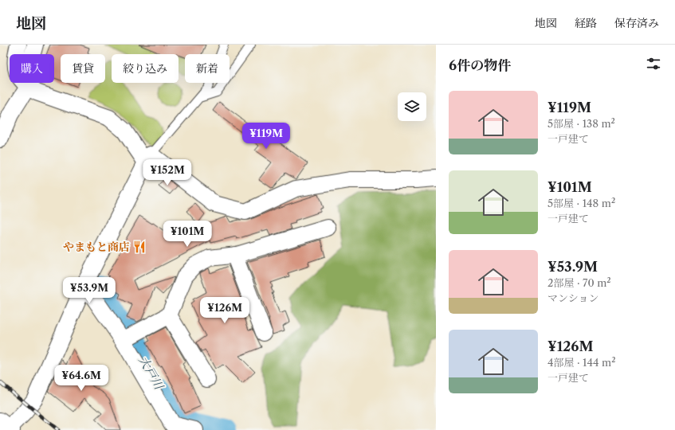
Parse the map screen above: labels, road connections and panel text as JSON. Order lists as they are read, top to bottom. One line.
{"water":["大戸川"],"places":{"restaurant":["やまもと商店"]},"page":{"header":"地図","nav":["地図","経路","保存済み"],"heading":"6件の物件","chip":["購入","賃貸","絞り込み","新着"],"list":[{"name":"¥119M","note":"5部屋 · 138 m² · 一戸建て"},{"name":"¥101M","note":"5部屋 · 148 m² · 一戸建て"},{"name":"¥53.9M","note":"2部屋 · 70 m² · マンション"},{"name":"¥126M","note":"4部屋 · 144 m² · 一戸建て"}],"price":["¥119M","¥152M","¥101M","¥53.9M","¥126M","¥64.6M"]}}
